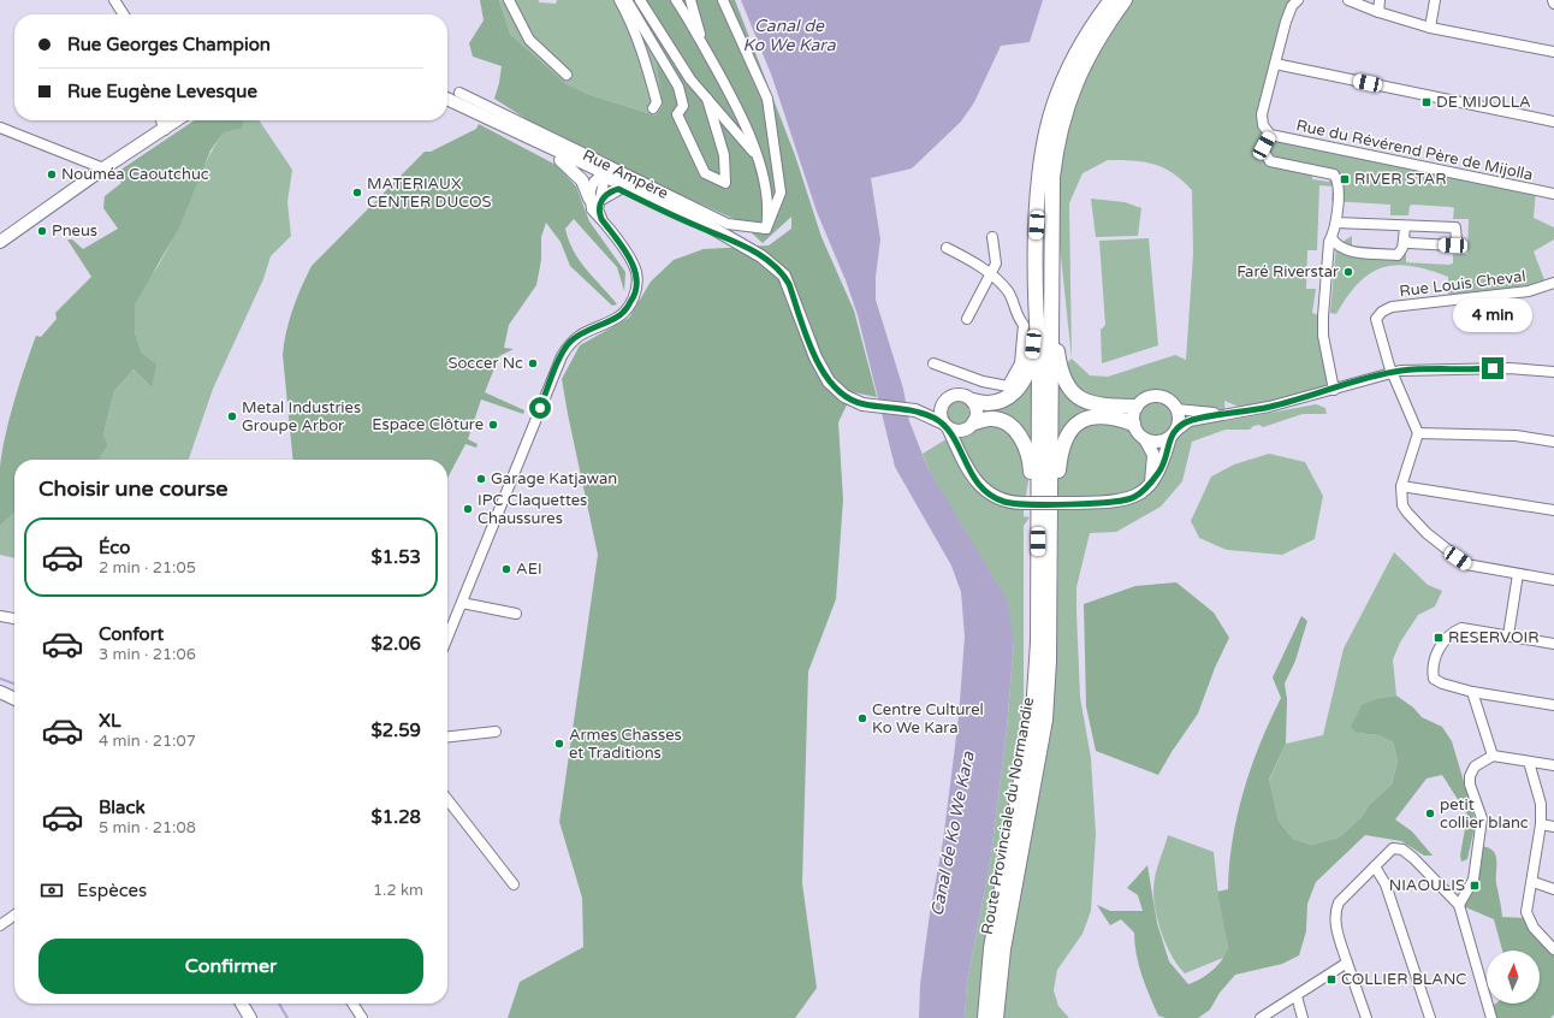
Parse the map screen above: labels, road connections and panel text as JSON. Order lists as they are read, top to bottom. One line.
{"streets":{"highway":["Route Provinciale du Normandie"],"main road":["Rue Ampère"],"street":["Rue du Révérend Père de Mijolla","Rue Louis Cheval"]},"water":["Canal de Ko We Kara"],"places":{"transit":["DE MIJOLLA","RIVER STAR","RESERVOIR","NIAOULIS","COLLIER BLANC"],"other":["Nouméa Caoutchuc","MATERIAUX CENTER DUCOS","Pneus","Faré Riverstar","Soccer Nc","Metal Industries Groupe Arbor","Espace Clôture","Garage Katjawan","IPC Claquettes Chaussures","AEI","Centre Culturel Ko We Kara","Armes Chasses et Traditions","petit collier blanc"]},"north":"top","page":{"banner":["Rue Georges Champion","Rue Eugène Levesque"],"bubble":"4 min","heading":"Choisir une course","list":[{"name":"Éco","note":"2 min · 21:05","value":"$1.53"},{"name":"Confort","note":"3 min · 21:06","value":"$2.06"},{"name":"XL","note":"4 min · 21:07","value":"$2.59"},{"name":"Black","note":"5 min · 21:08","value":"$1.28"}],"pay":["Espèces","1.2 km"],"buttons":"Confirmer"}}
